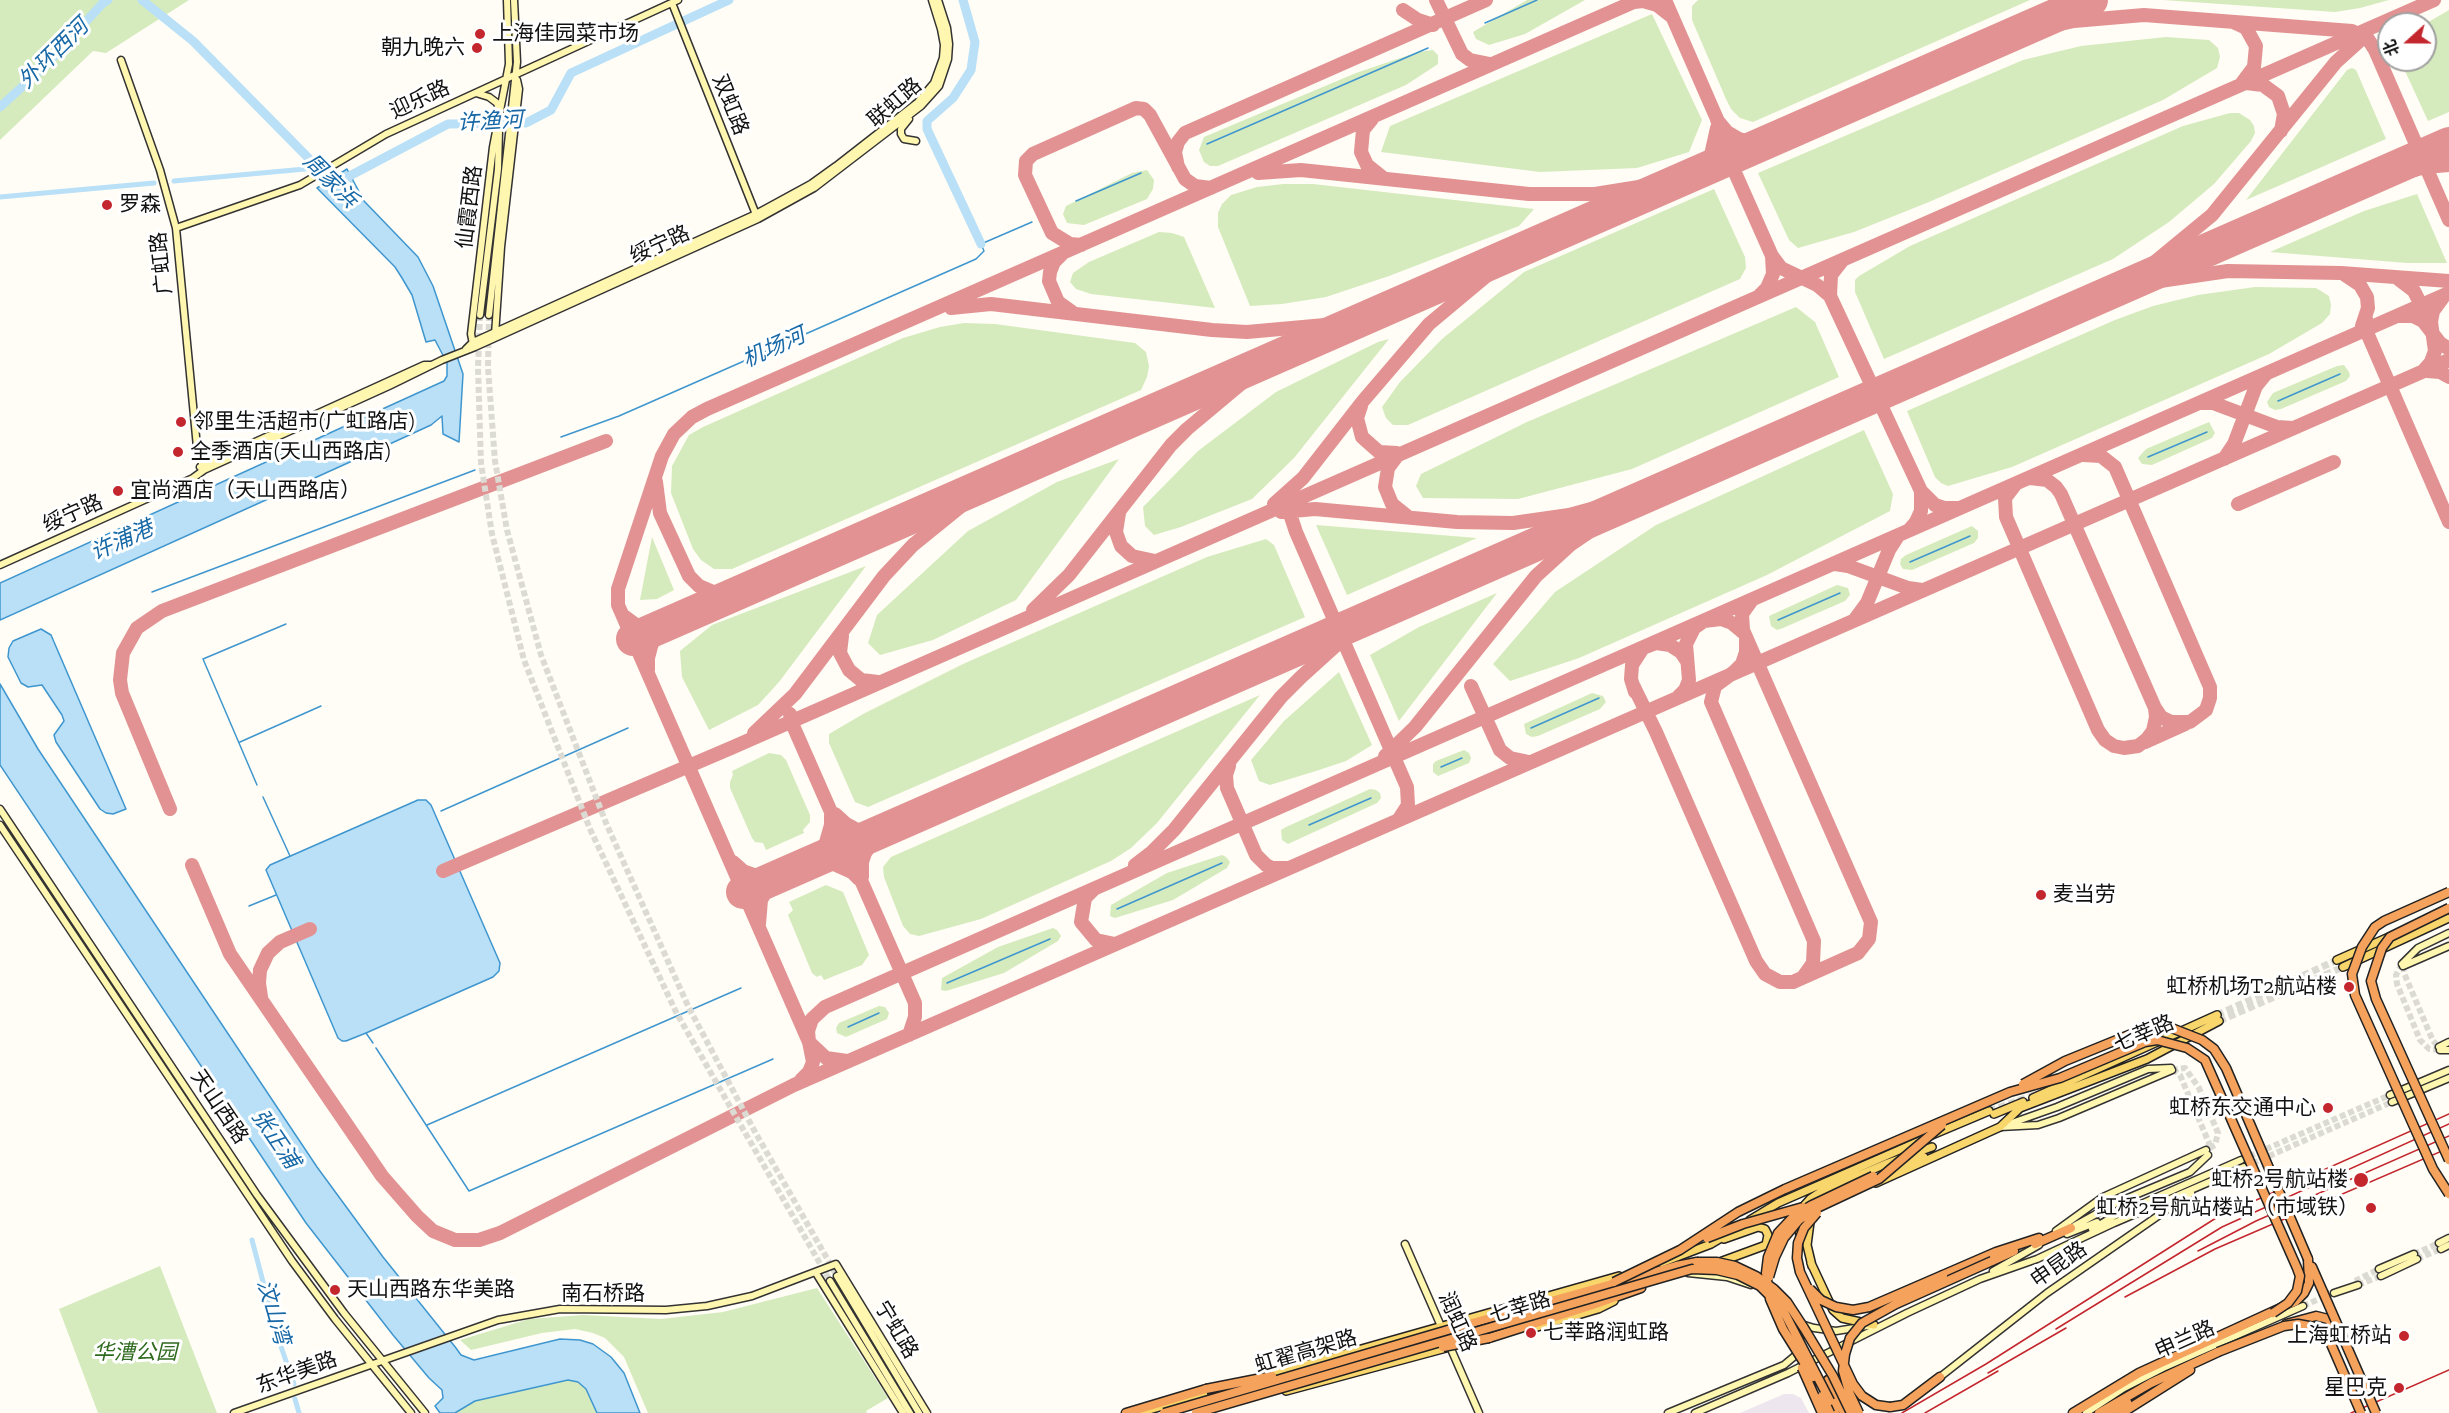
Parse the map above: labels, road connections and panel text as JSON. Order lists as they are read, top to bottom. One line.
{"streets":{"highway":["虹翟高架路"],"main road":["迎乐路","联虹路","双虹路","仙霞西路","绥宁路","广虹路","七莘路","天山西路","申昆路","南石桥路","润虹路","宁虹路","申兰路","东华美路"]},"crossings":[["迎乐路","双虹路"],["迎乐路","广虹路"],["联虹路","绥宁路"],["双虹路","绥宁路"],["仙霞西路","绥宁路"],["绥宁路","广虹路"],["七莘路","润虹路"],["天山西路","南石桥路"],["天山西路","东华美路"],["南石桥路","宁虹路"],["南石桥路","东华美路"]],"water":["外环西河","许渔河","周家浜","机场河","许浦港","张正浦","汶山湾"],"parks":["华漕公园"],"places":["上海佳园菜市场","朝九晚六","罗森","邻里生活超市(广虹路店)","全季酒店(天山西路店)","宜尚酒店（天山西路店）","麦当劳","虹桥机场T2航站楼","虹桥东交通中心","虹桥2号航站楼","虹桥2号航站楼站（市域铁）","天山西路东华美路","七莘路润虹路","上海虹桥站","星巴克"],"north":"left"}
